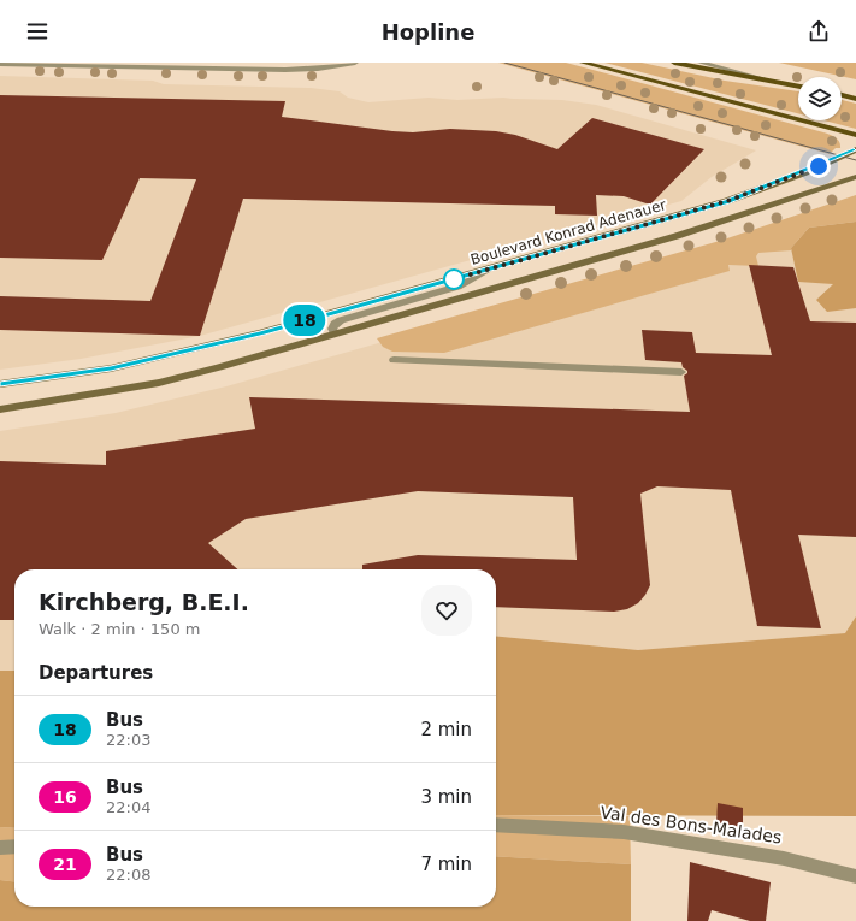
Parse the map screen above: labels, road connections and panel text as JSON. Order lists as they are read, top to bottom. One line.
{"streets":{"main road":["Boulevard Konrad Adenauer"],"street":["Val des Bons-Malades"]},"lines":["bus line 18"],"page":{"header":"Hopline","on_map":"18","heading":[["Kirchberg, B.E.I.","Walk · 2 min · 150 m"],"Departures"],"list":[{"mark":"18","name":"Bus","note":"22:03","value":"2 min"},{"mark":"16","name":"Bus","note":"22:04","value":"3 min"},{"mark":"21","name":"Bus","note":"22:08","value":"7 min"}]}}
